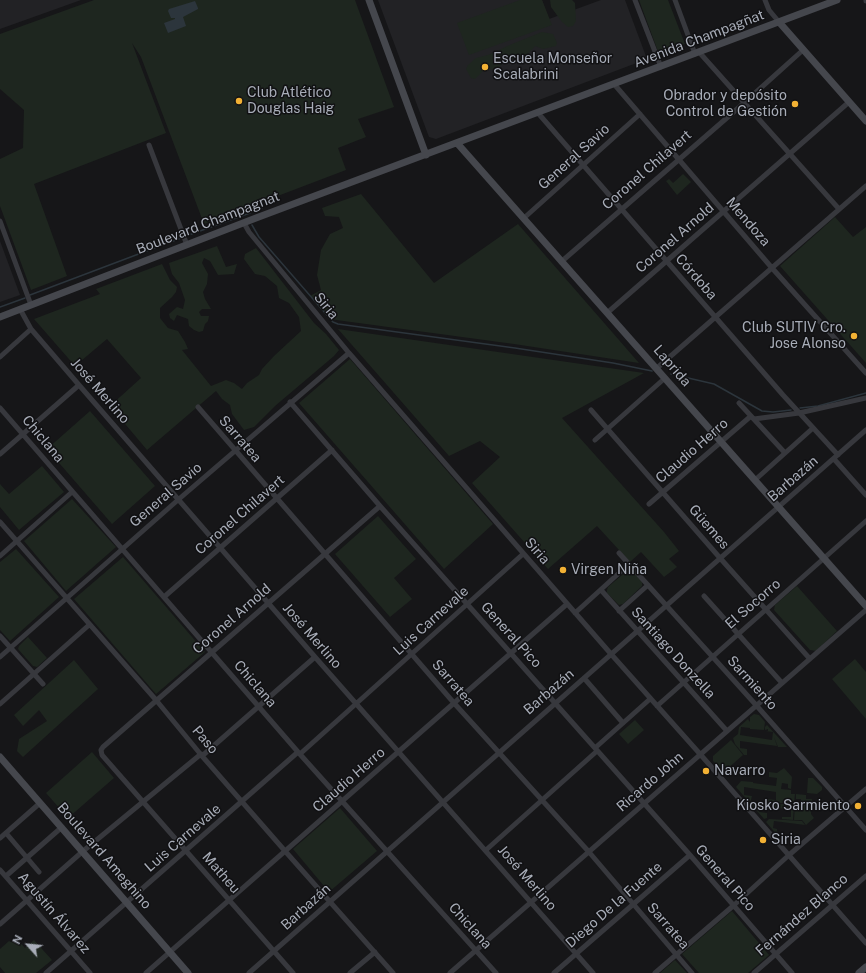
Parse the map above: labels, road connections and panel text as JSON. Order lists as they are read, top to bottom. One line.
{"streets":{"main road":["Avenida Champagñat","Boulevard Champagnat","Laprida","Boulevard Ameghino"],"street":["General Savio","Coronel Chilavert","Mendoza","Coronel Arnold","Córdoba","Siria","José Merlino","Chiclana","Sarratea","Claudio Herro","Barbazán","Güemes","El Socorro","Luis Carnevale","General Pico","Santiago Donzella","Sarmiento","Paso","Ricardo John","Matheu","Diego De la Fuente","Agustín Álvarez","Fernández Blanco"]},"crossings":[["Avenida Champagñat","Mendoza"],["Avenida Champagñat","Boulevard Champagnat"],["Avenida Champagñat","Córdoba"],["Avenida Champagñat","Laprida"],["General Savio","Mendoza"],["General Savio","Córdoba"],["General Savio","Siria"],["General Savio","Laprida"],["General Savio","José Merlino"],["General Savio","Chiclana"],["General Savio","Sarratea"],["General Savio","General Pico"],["General Savio","Paso"],["Coronel Chilavert","Mendoza"],["Coronel Chilavert","Córdoba"],["Coronel Chilavert","Laprida"],["Coronel Chilavert","José Merlino"],["Coronel Chilavert","Chiclana"],["Coronel Chilavert","Sarratea"],["Coronel Chilavert","General Pico"],["Mendoza","Coronel Arnold"],["Boulevard Champagnat","Siria"],["Boulevard Champagnat","José Merlino"],["Coronel Arnold","Córdoba"],["Coronel Arnold","Laprida"],["Coronel Arnold","José Merlino"],["Coronel Arnold","Chiclana"],["Coronel Arnold","Sarratea"],["Coronel Arnold","General Pico"],["Coronel Arnold","Paso"],["Coronel Arnold","Matheu"],["Córdoba","Barbazán"],["Siria","Claudio Herro"],["Siria","Barbazán"],["Siria","El Socorro"],["Siria","Luis Carnevale"],["Siria","Ricardo John"],["Siria","Fernández Blanco"],["Laprida","Claudio Herro"],["Laprida","Barbazán"],["Laprida","El Socorro"],["José Merlino","Claudio Herro"],["José Merlino","Barbazán"],["José Merlino","Luis Carnevale"],["José Merlino","Ricardo John"],["José Merlino","Diego De la Fuente"],["Chiclana","Claudio Herro"],["Chiclana","Barbazán"],["Chiclana","Luis Carnevale"],["Chiclana","Ricardo John"],["Sarratea","Claudio Herro"],["Sarratea","Barbazán"],["Sarratea","Luis Carnevale"],["Sarratea","Ricardo John"],["Sarratea","Diego De la Fuente"],["Claudio Herro","Güemes"],["Claudio Herro","General Pico"],["Claudio Herro","Paso"],["Claudio Herro","Boulevard Ameghino"],["Claudio Herro","Matheu"],["Barbazán","Güemes"],["Barbazán","General Pico"],["Barbazán","Santiago Donzella"],["Barbazán","Sarmiento"],["Barbazán","Paso"],["Barbazán","Matheu"],["Güemes","El Socorro"],["Güemes","Ricardo John"],["El Socorro","Santiago Donzella"],["El Socorro","Sarmiento"],["Luis Carnevale","General Pico"],["Luis Carnevale","Paso"],["Luis Carnevale","Boulevard Ameghino"],["Luis Carnevale","Matheu"],["Luis Carnevale","Agustín Álvarez"],["General Pico","Ricardo John"],["General Pico","Diego De la Fuente"],["General Pico","Fernández Blanco"],["Santiago Donzella","Ricardo John"],["Sarmiento","Ricardo John"]],"places":["Escuela Monseñor Scalabrini","Club Atlético Douglas Haig","Obrador y depósito Control de Gestión","Club SUTIV Cro. Jose Alonso","Virgen Niña","Navarro","Kiosko Sarmiento","Siria"],"north":"top left"}
